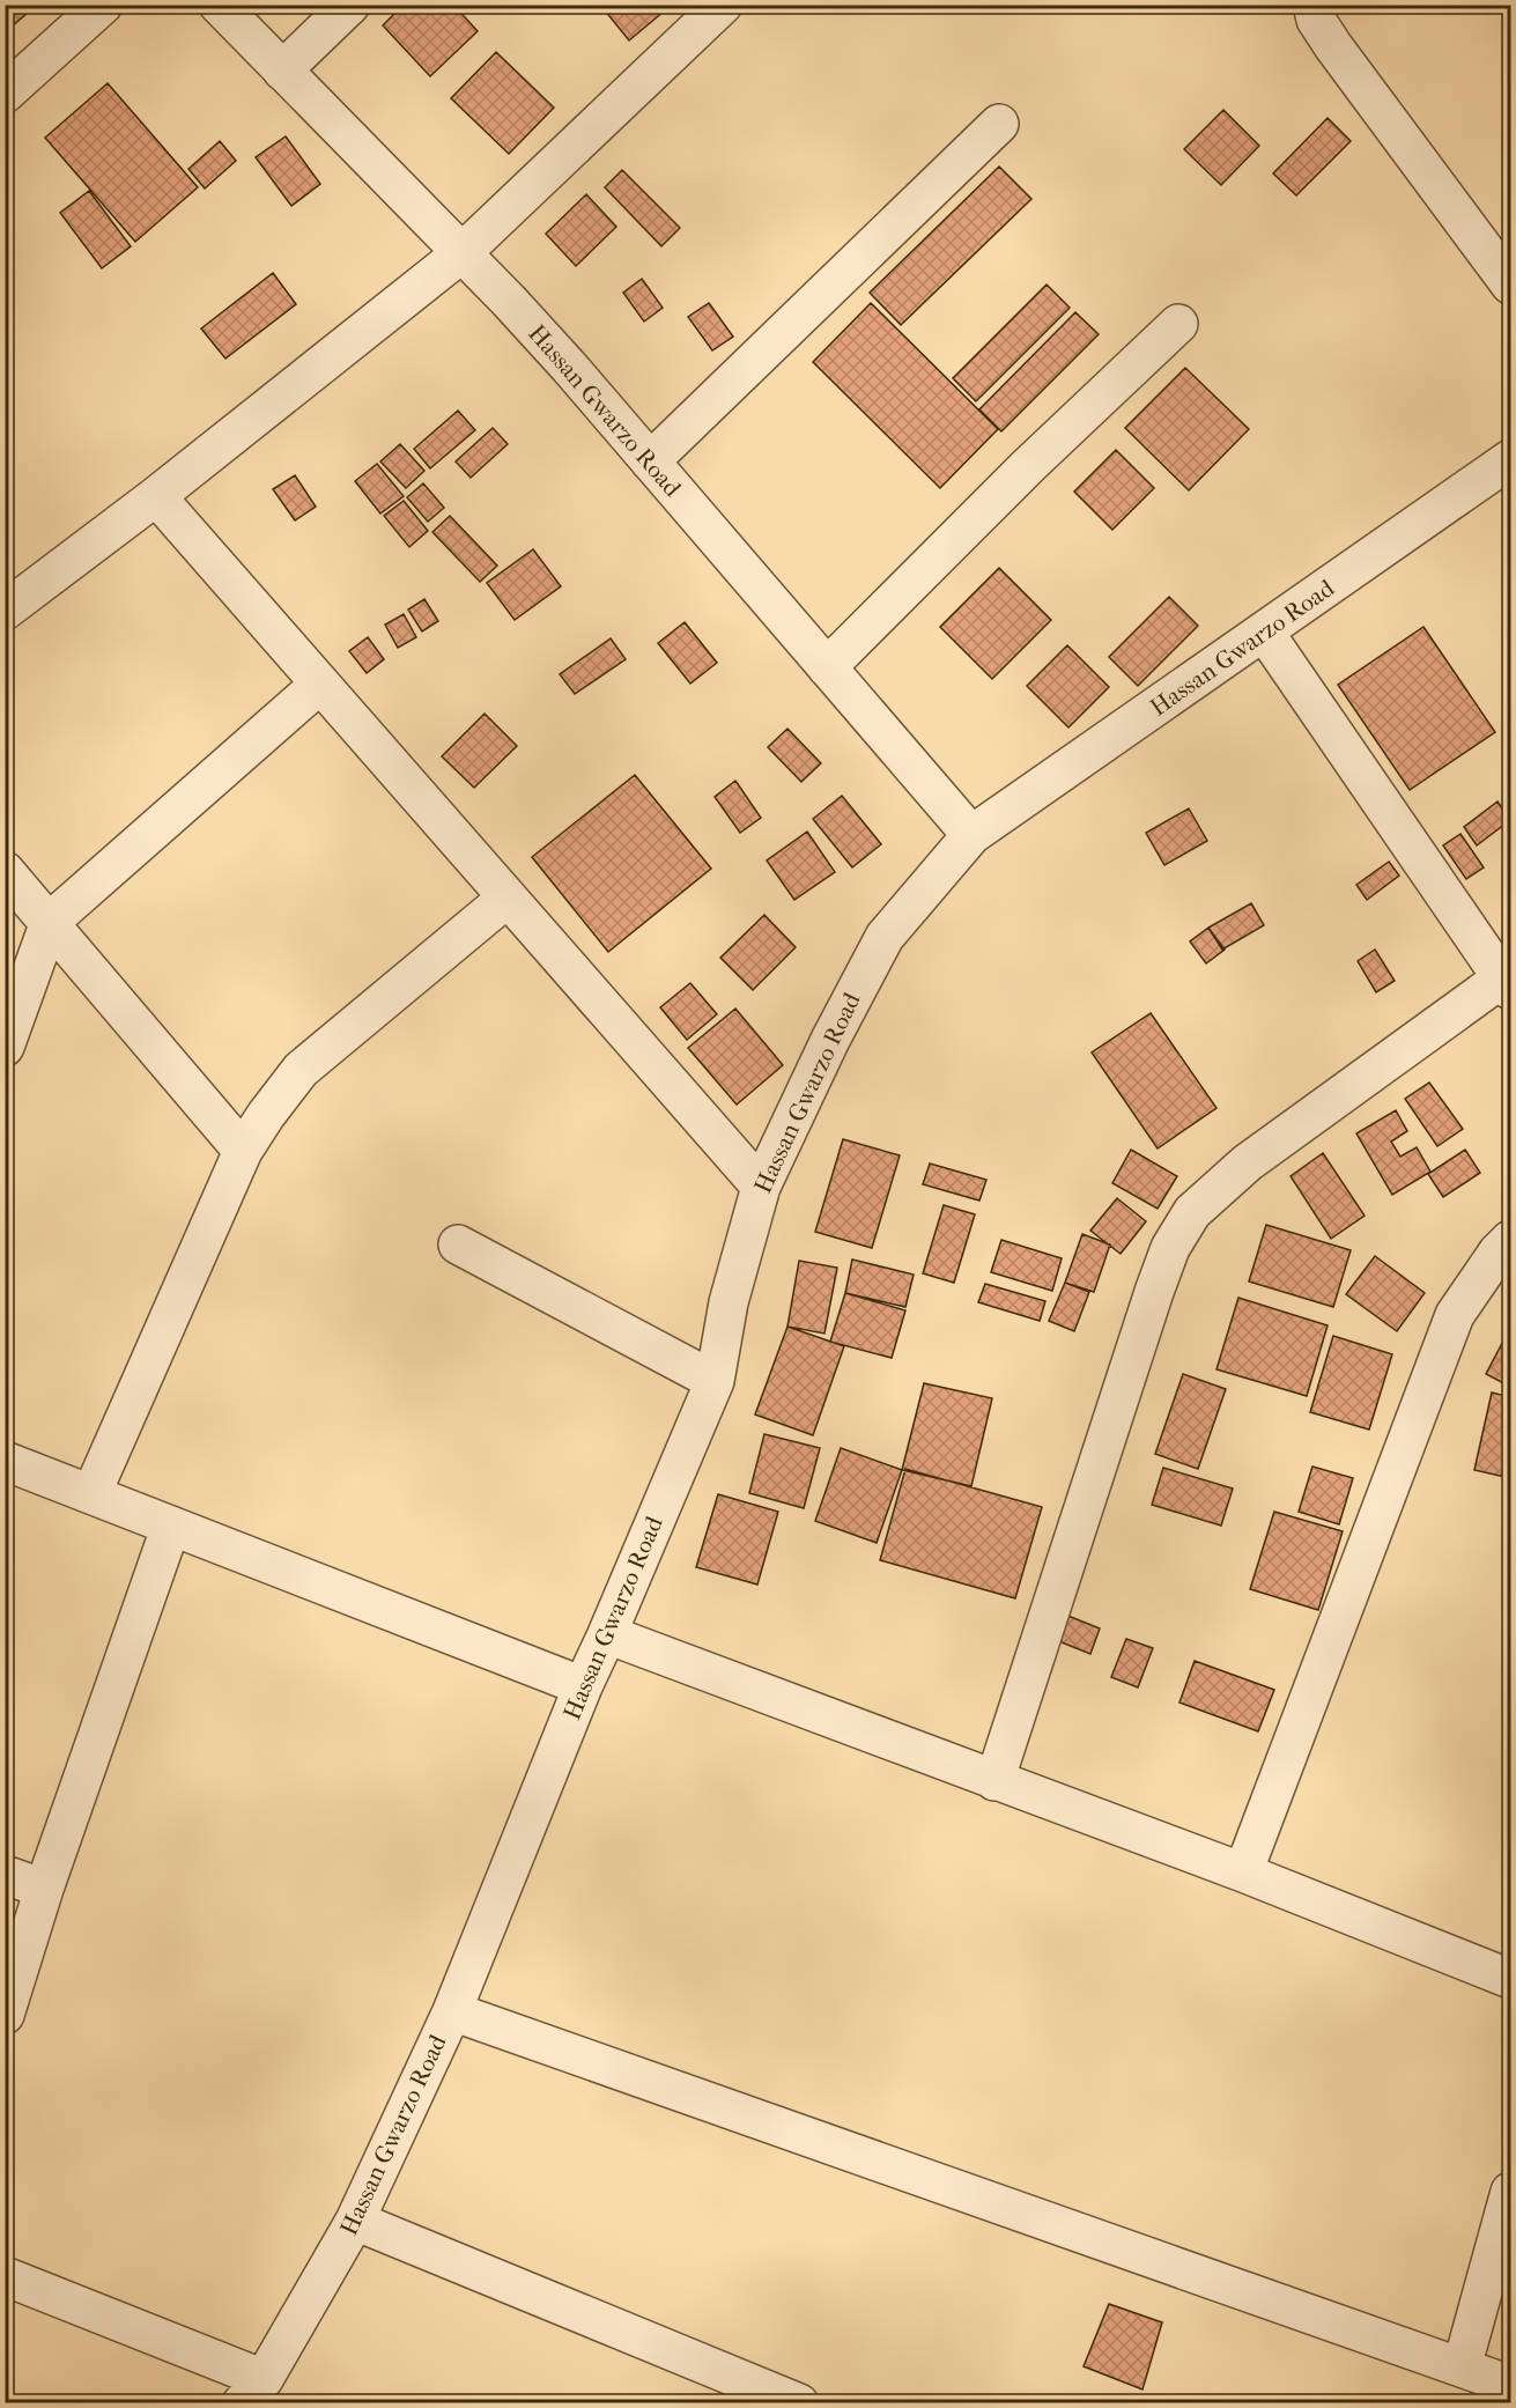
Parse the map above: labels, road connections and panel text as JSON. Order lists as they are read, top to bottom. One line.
{"streets":{"street":["Hassan Gwarzo Road"]}}
